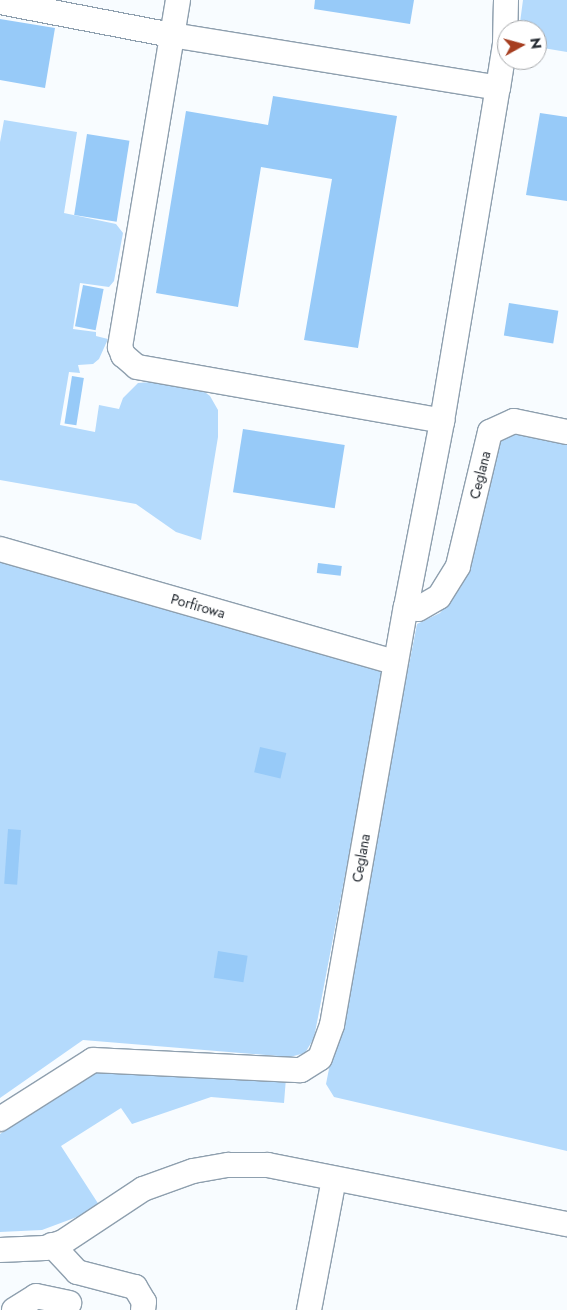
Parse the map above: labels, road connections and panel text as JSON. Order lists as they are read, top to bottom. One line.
{"streets":{"lane":["Ceglana","Porfirowa"]},"crossings":[["Ceglana","Porfirowa"]],"north":"right"}
